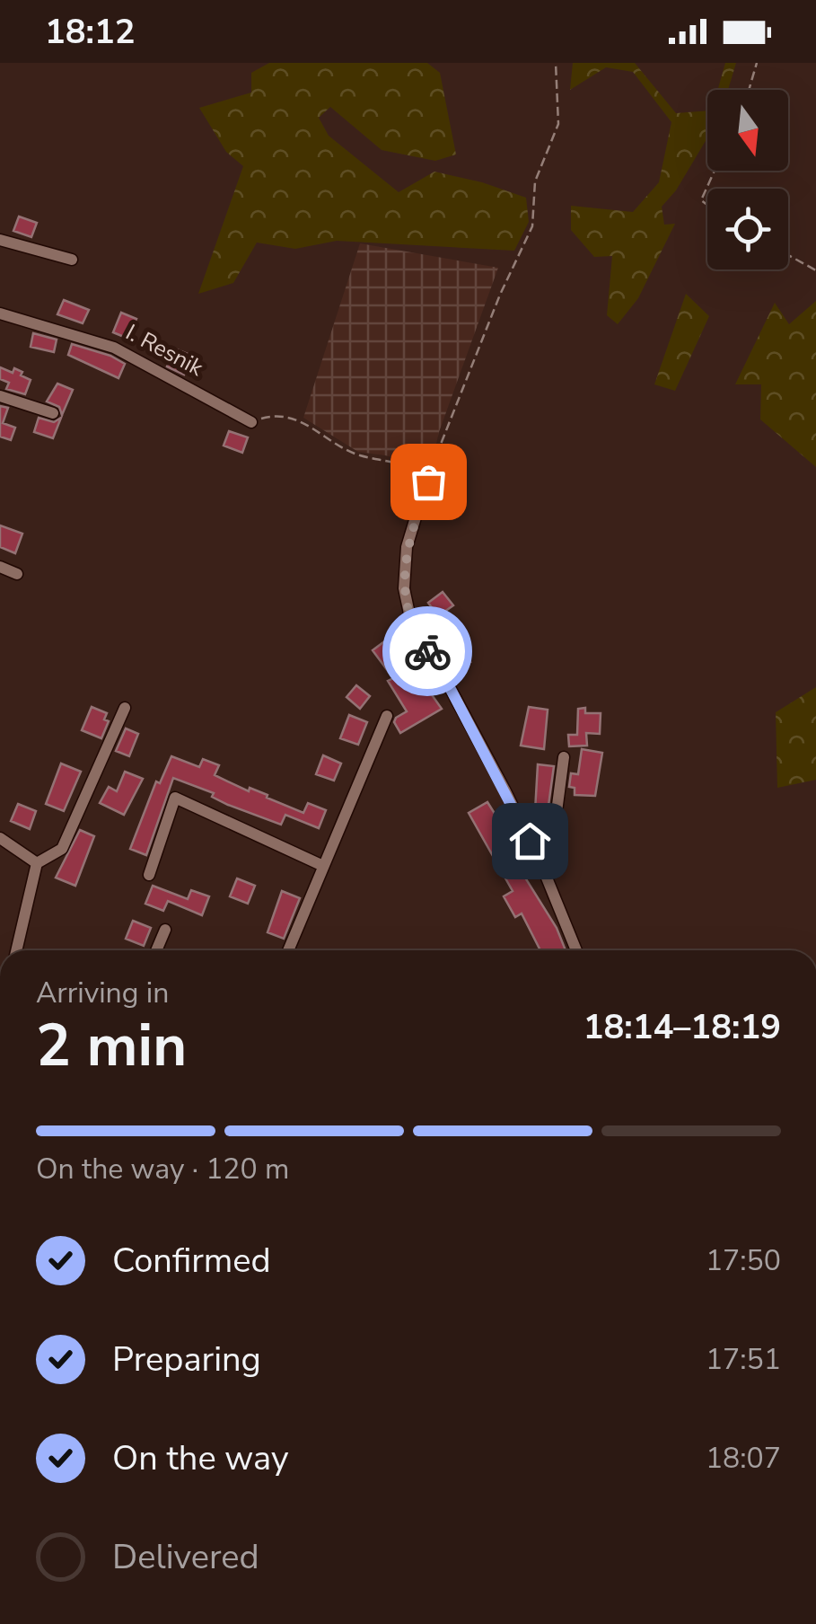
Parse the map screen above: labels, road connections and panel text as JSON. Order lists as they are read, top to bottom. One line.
{"streets":{"street":["I. Resnik"]},"north":"bottom","page":{"status":"18:12","heading":["2 min","Arriving in","18:14–18:19"],"bar":"On the way · 120 m","list":[["Confirmed","17:50"],["Preparing","17:51"],["On the way","18:07"],"Delivered"]}}
